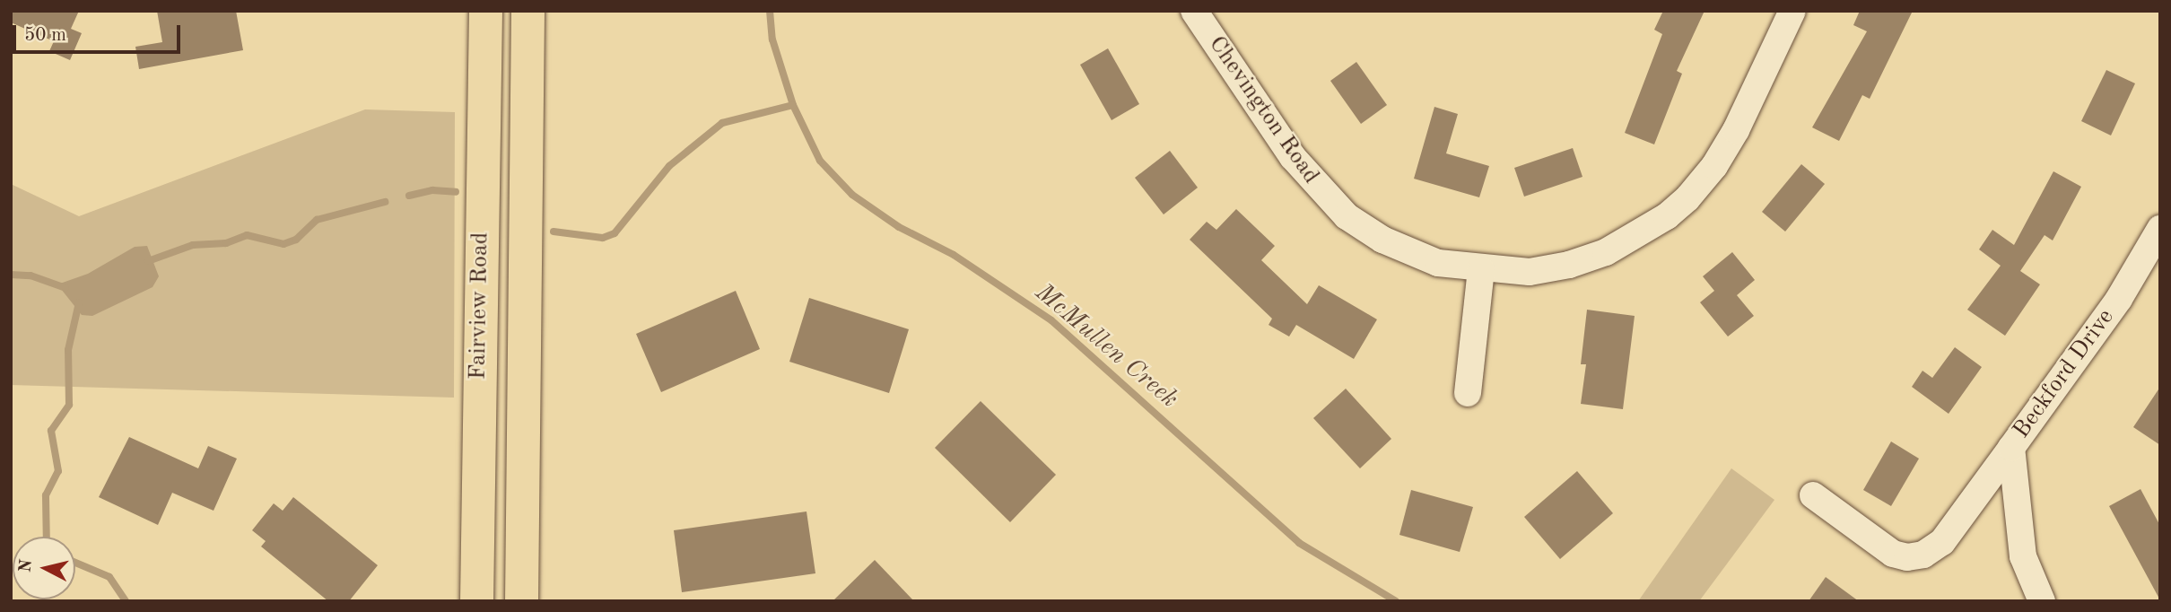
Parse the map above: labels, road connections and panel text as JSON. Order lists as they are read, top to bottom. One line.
{"streets":{"main road":["Fairview Road"],"street":["Chevington Road","Beckford Drive"]},"water":["McMullen Creek"],"scale_bar":"50 m","north":"left"}
